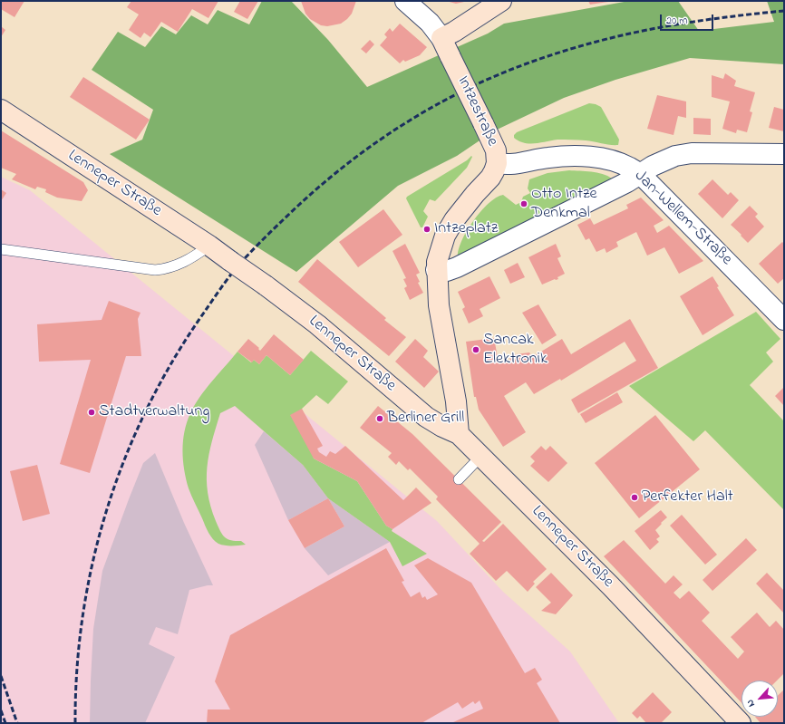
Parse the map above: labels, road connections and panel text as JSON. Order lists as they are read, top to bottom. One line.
{"streets":{"main road":["Intzestraße","Lenneper Straße"],"street":["Jan-Wellem-Straße"]},"crossings":[["Intzestraße","Lenneper Straße"],["Intzestraße","Jan-Wellem-Straße"]],"places":["Otto Intze Denkmal","Intzeplatz","Sancak Elektronik","Stadtverwaltung","Berliner Grill","Perfekter Halt"],"scale_bar":"20 m","north":"bottom left"}
